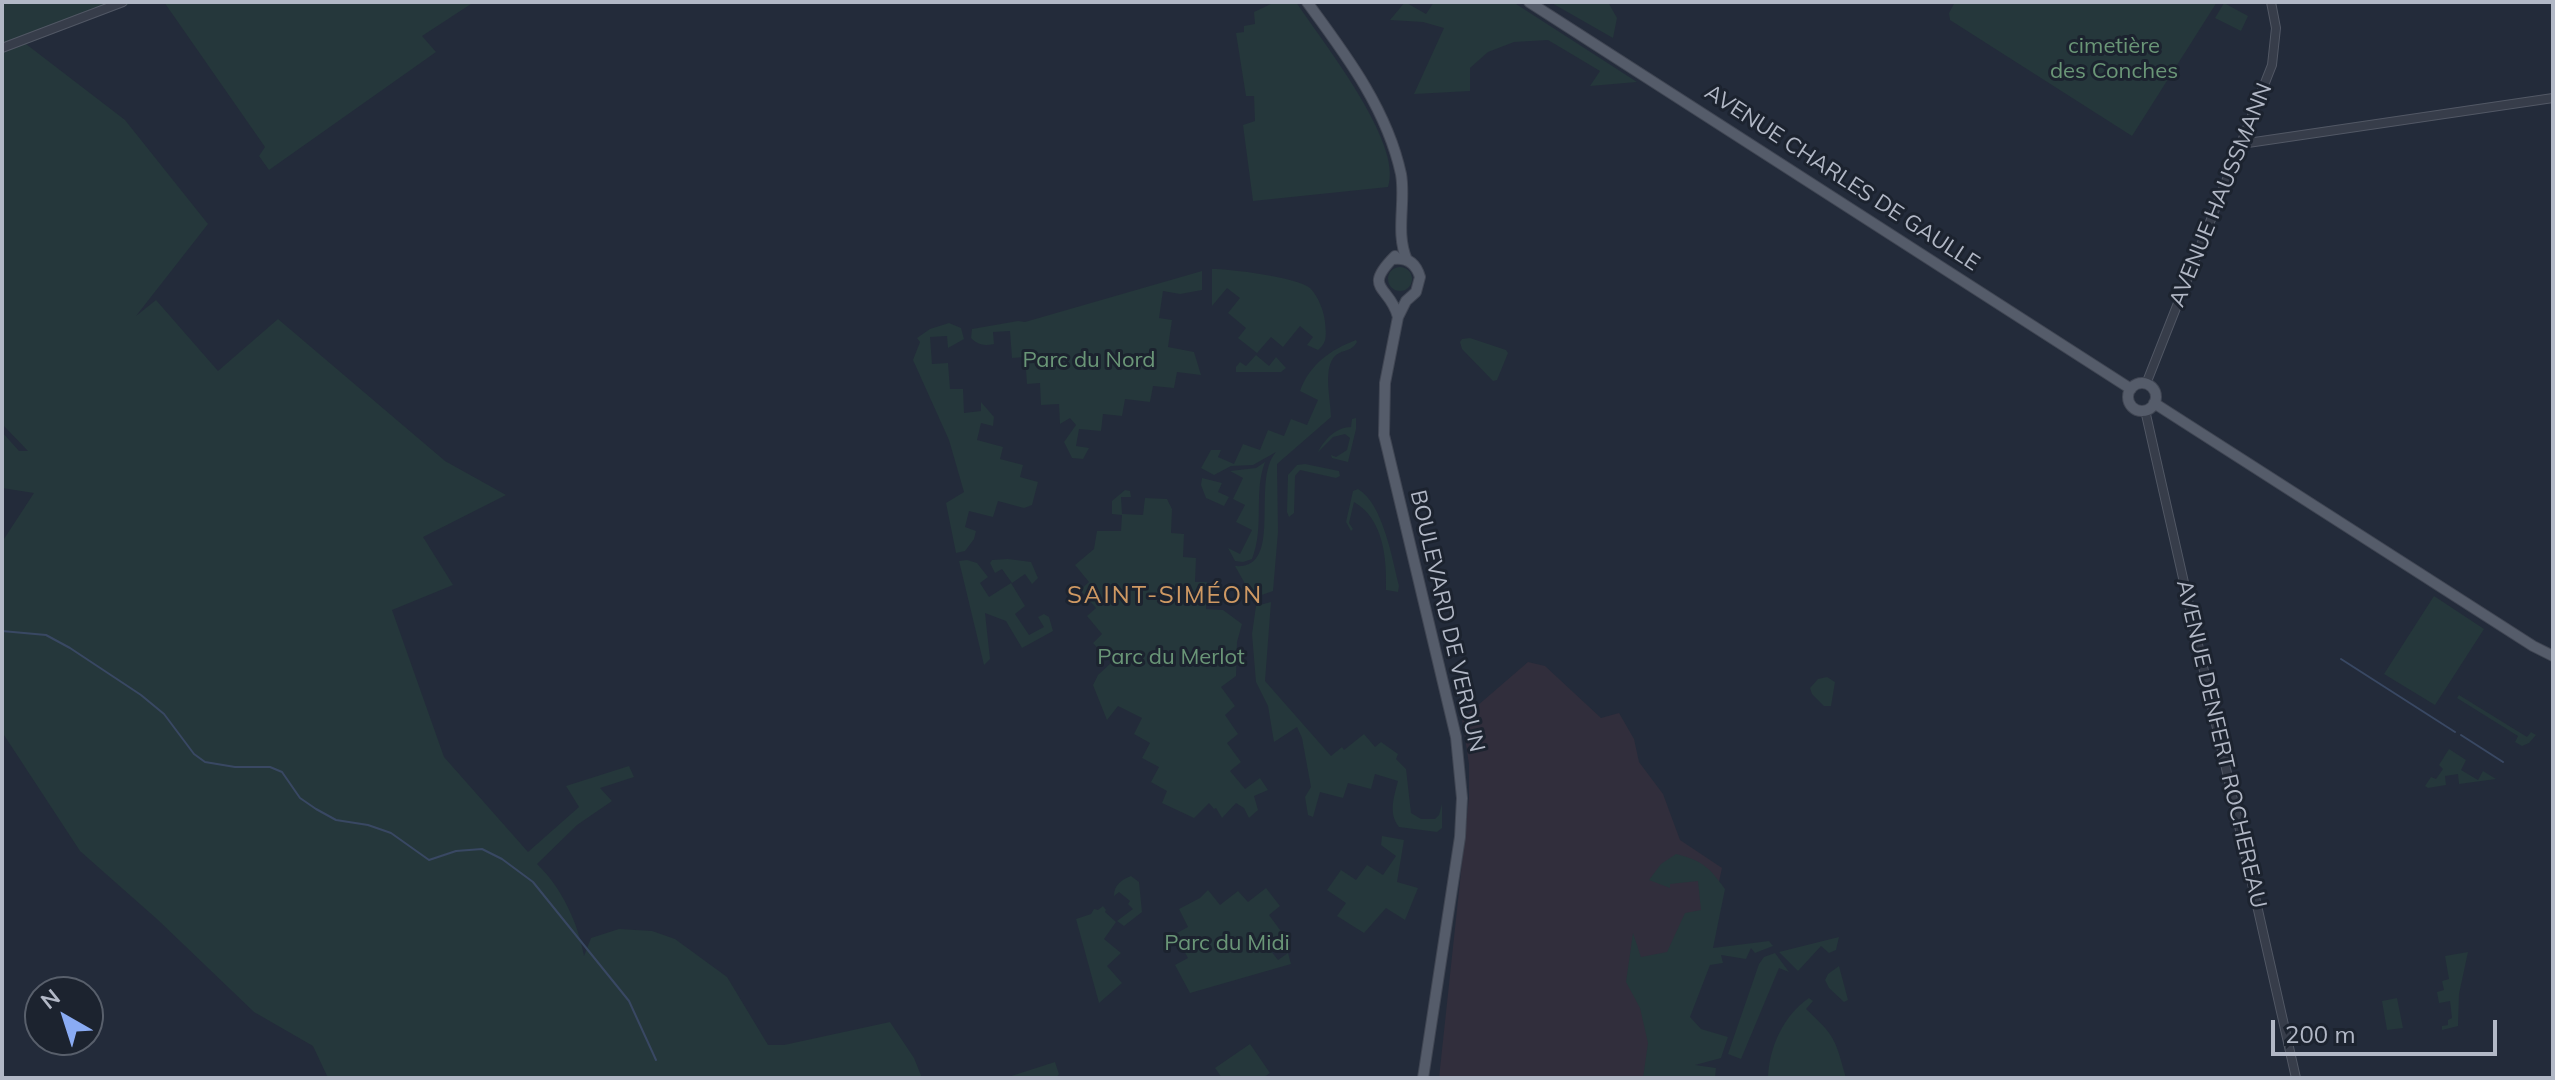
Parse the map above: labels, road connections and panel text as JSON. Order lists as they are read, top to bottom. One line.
{"streets":{"main road":["AVENUE CHARLES DE GAULLE","BOULEVARD DE VERDUN"],"street":["AVENUE HAUSSMANN","AVENUE DENFERT ROCHEREAU"]},"crossings":[["AVENUE CHARLES DE GAULLE","AVENUE HAUSSMANN"],["AVENUE CHARLES DE GAULLE","AVENUE DENFERT ROCHEREAU"],["AVENUE HAUSSMANN","AVENUE DENFERT ROCHEREAU"]],"districts":["SAINT-SIMÉON"],"parks":["cimetière des Conches","Parc du Nord","Parc du Merlot","Parc du Midi"],"scale_bar":"200 m","north":"top left"}
